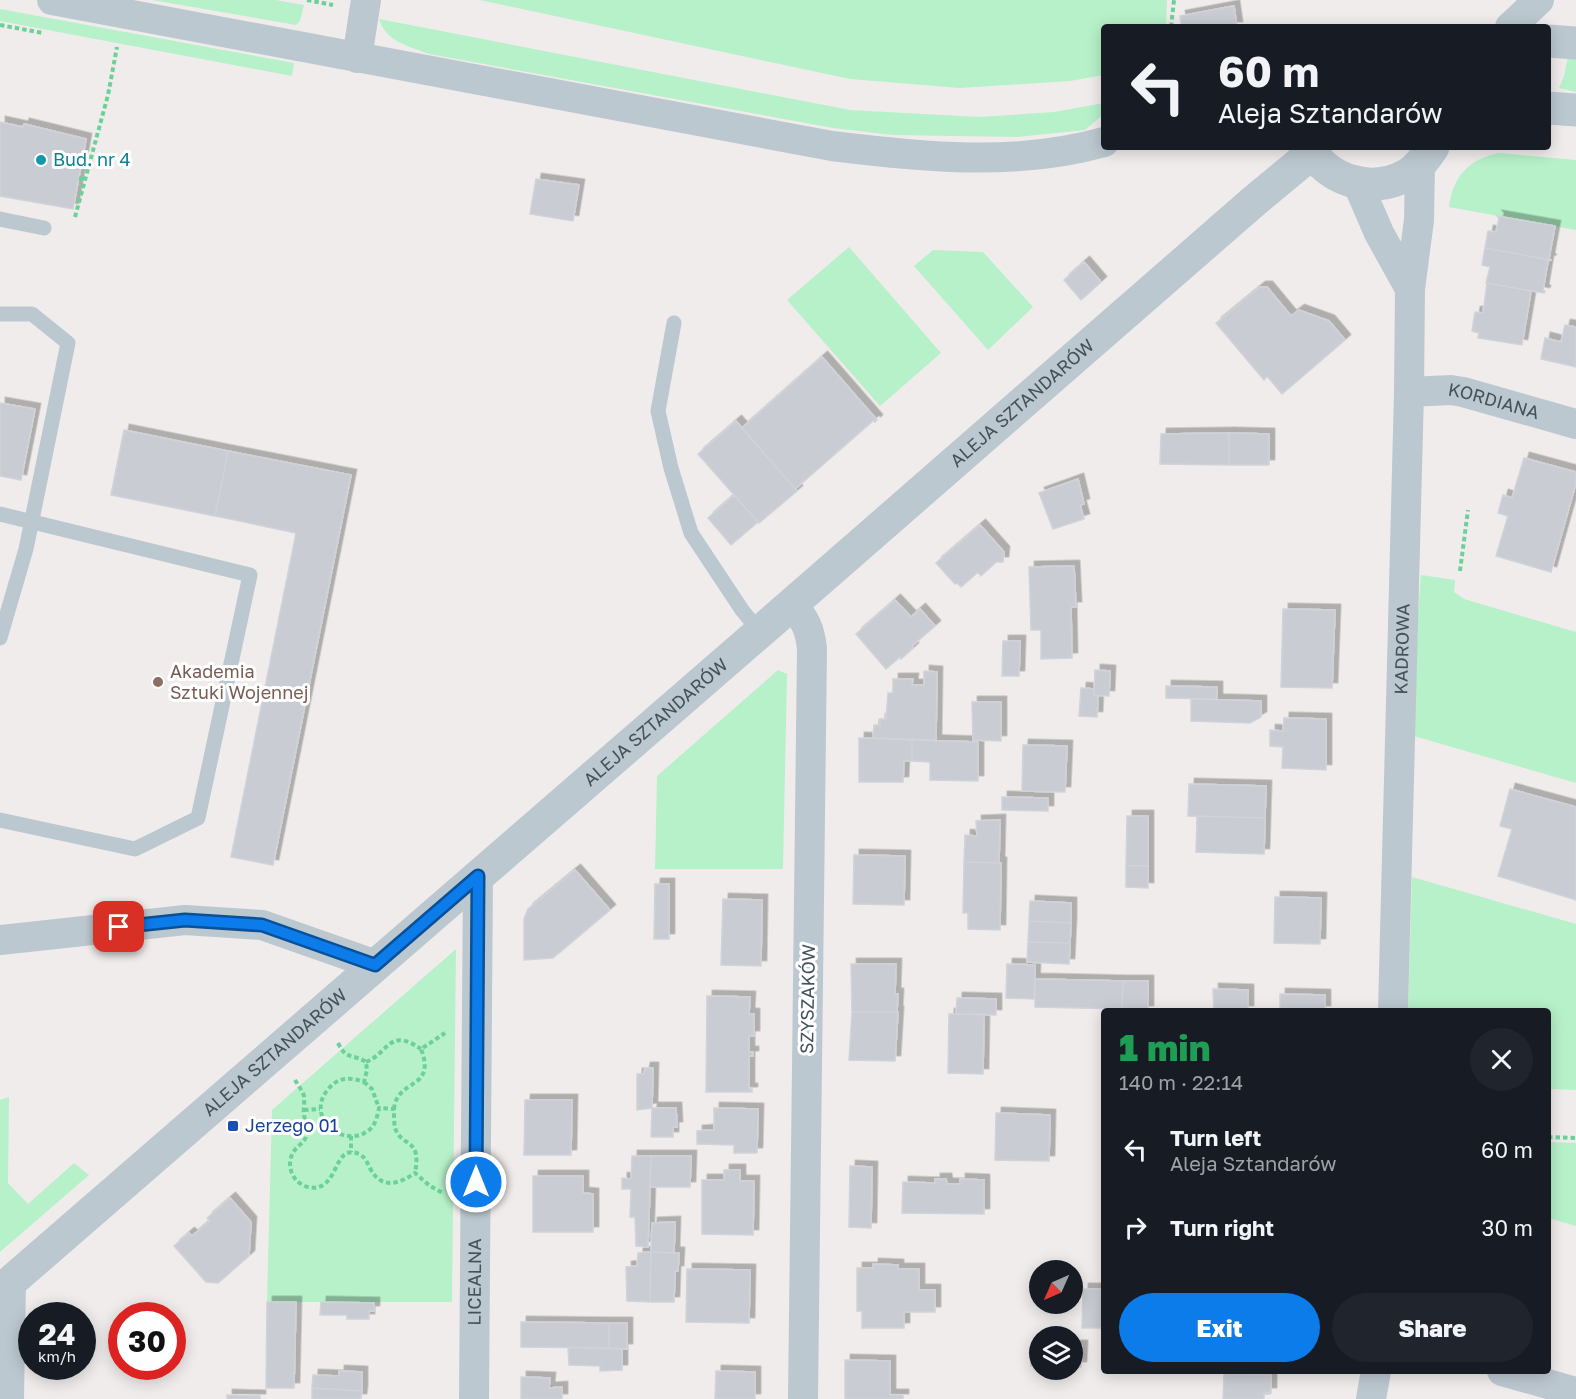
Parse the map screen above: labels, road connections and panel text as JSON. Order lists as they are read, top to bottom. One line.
{"streets":{"street":["ALEJA SZTANDARÓW","KORDIANA","KADROWA","SZYSZAKÓW","LICEALNA"]},"crossings":[["ALEJA SZTANDARÓW","SZYSZAKÓW"],["ALEJA SZTANDARÓW","LICEALNA"],["KORDIANA","KADROWA"]],"places":{"other":["Bud. nr 4","Akademia Sztuki Wojennej"],"transit":["Jerzego 01"]},"north":"bottom left","page":{"turn":["60 m","Aleja Sztandarów"],"heading":["1 min","140 m · 22:14"],"list":[{"name":"Turn left","note":"Aleja Sztandarów","value":"60 m"},{"name":"Turn right","value":"30 m"}],"buttons":["Exit","Share"],"speed":"24 km/h","limit":"30"}}
